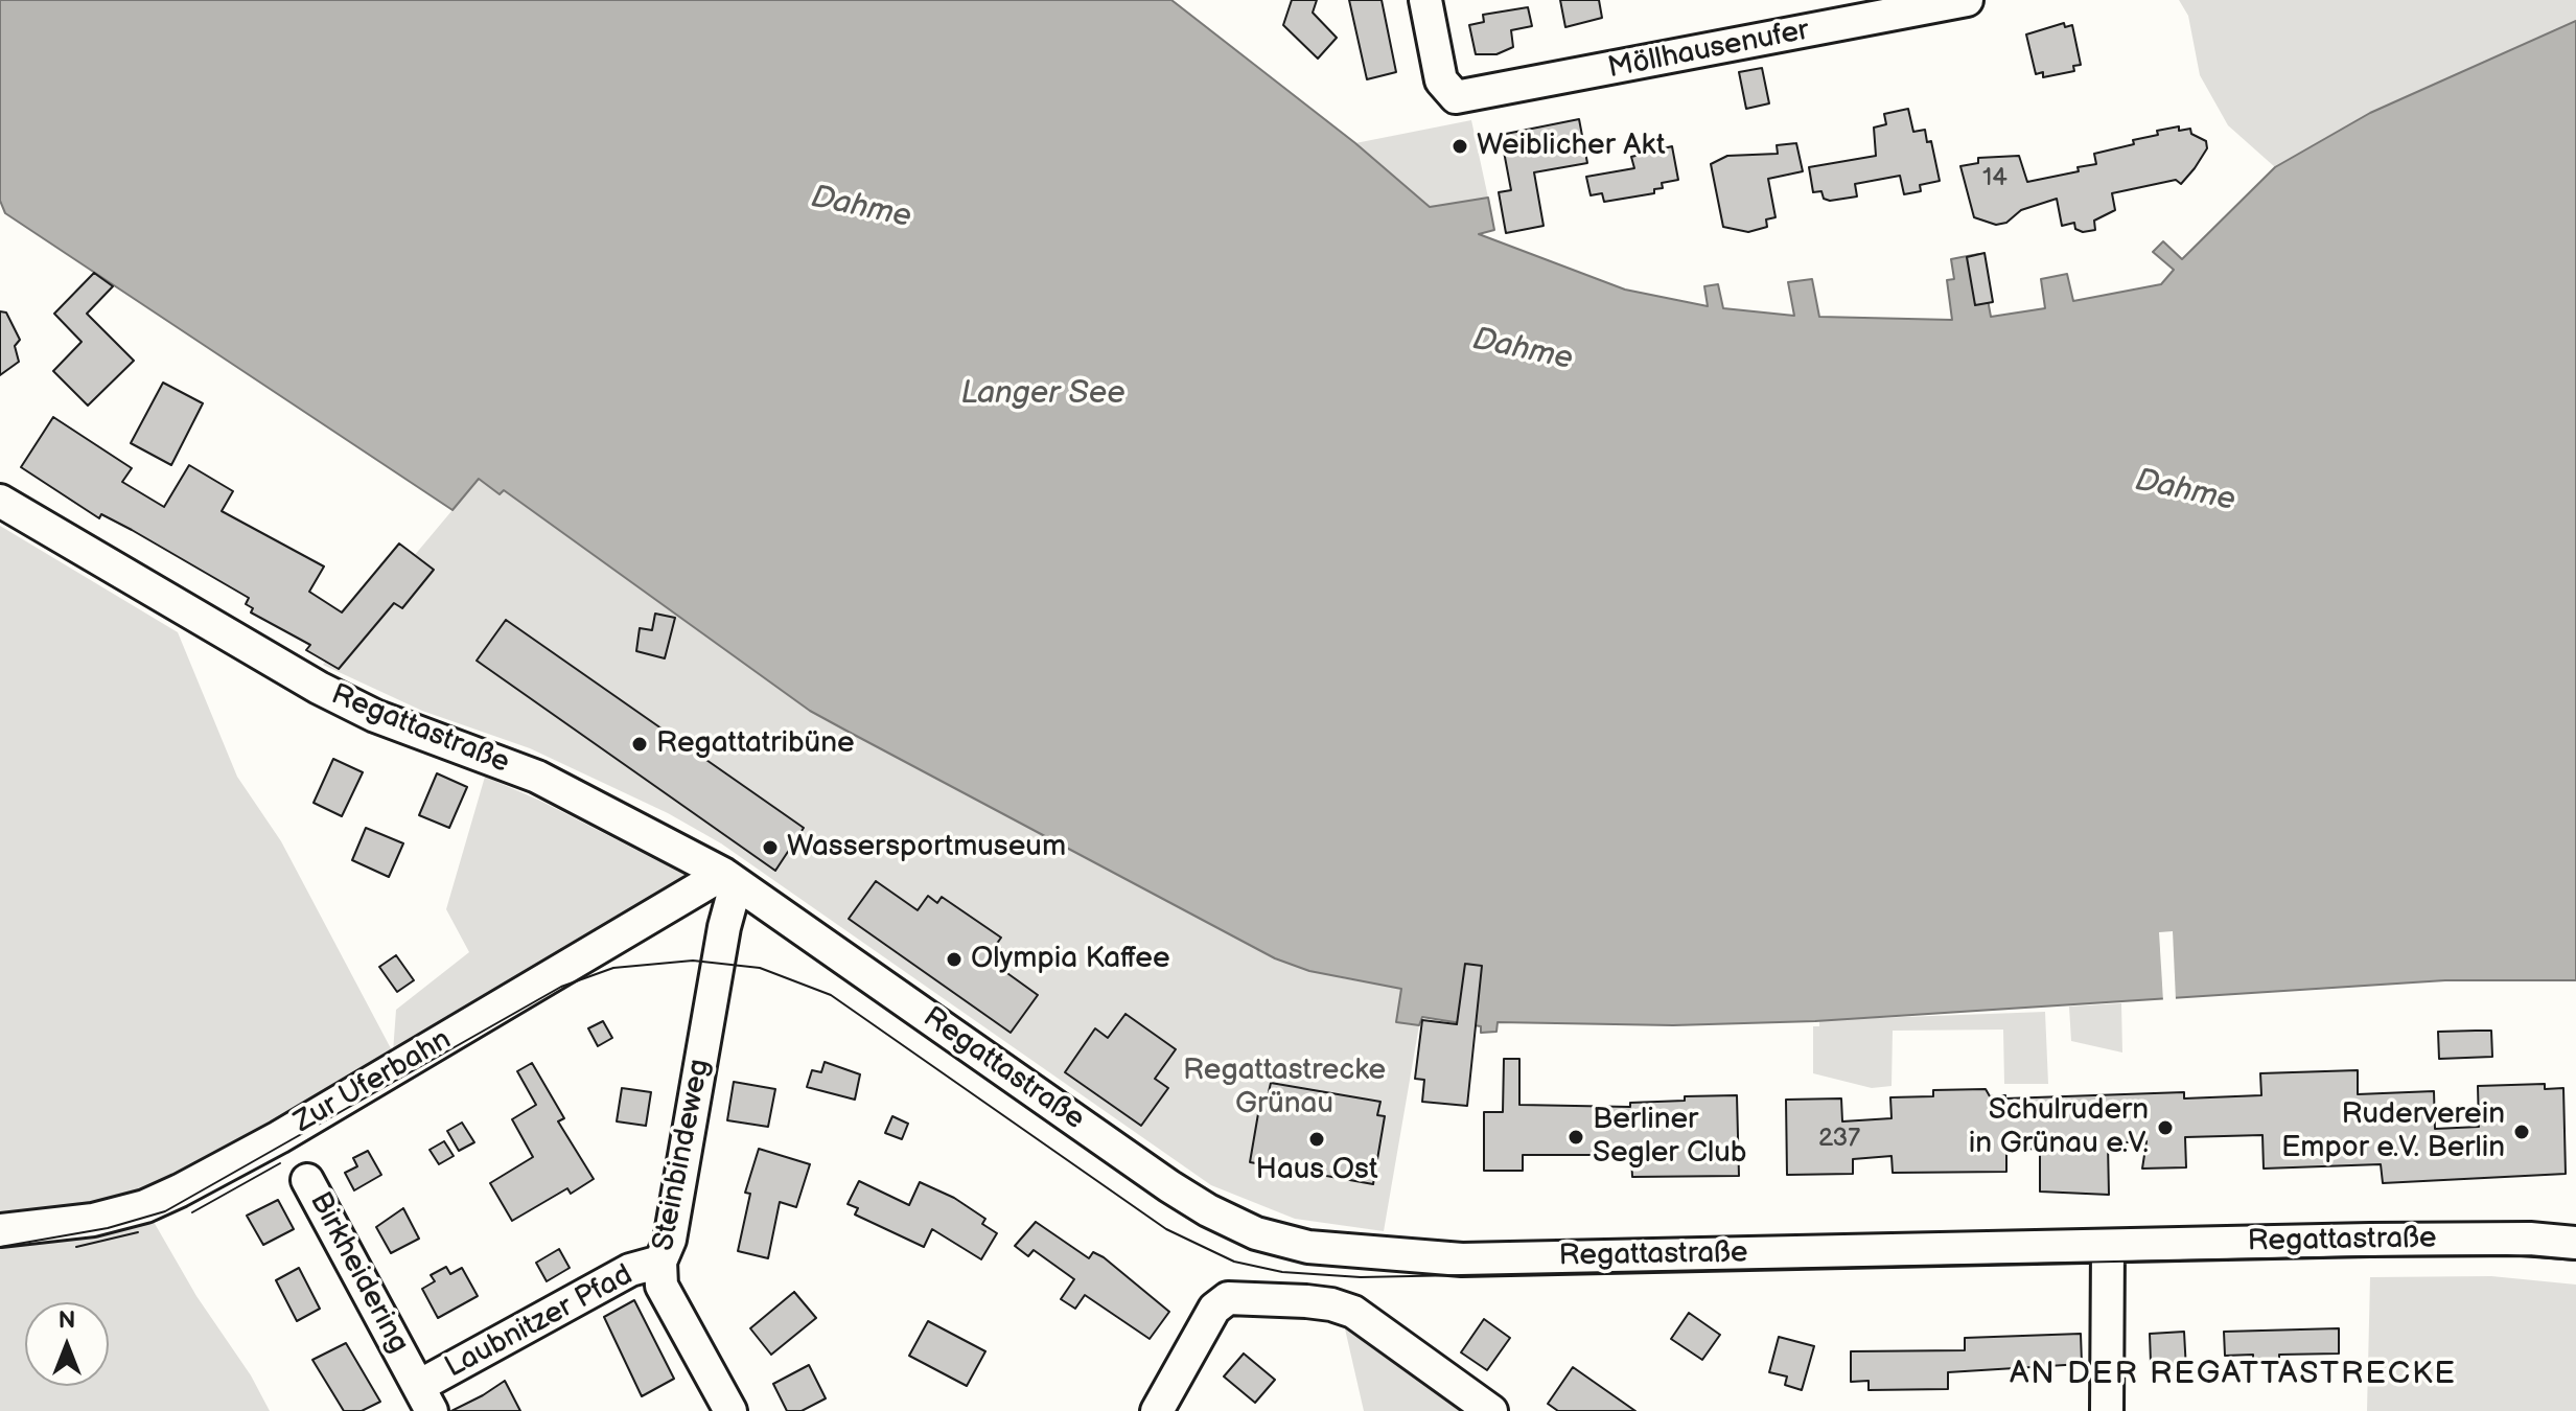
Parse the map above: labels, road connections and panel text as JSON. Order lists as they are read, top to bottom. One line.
{"streets":{"street":["Möllhausenufer","Regattastraße","Zur Uferbahn","Steinbindeweg","Birkheidering","Laubnitzer Pfad"]},"crossings":[["Regattastraße","Zur Uferbahn"],["Regattastraße","Steinbindeweg"],["Zur Uferbahn","Steinbindeweg"],["Steinbindeweg","Laubnitzer Pfad"],["Birkheidering","Laubnitzer Pfad"]],"districts":["AN DER REGATTASTRECKE"],"water":["Dahme","Langer See"],"parks":["Regattastrecke Grünau"],"places":["Weiblicher Akt","Regattatribüne","Wassersportmuseum","Olympia Kaffee","Schulrudern in Grünau e.V.","Ruderverein Empor e.V. Berlin","Berliner Segler Club","Haus Ost"],"house_numbers":["14","237"],"north":"top"}
